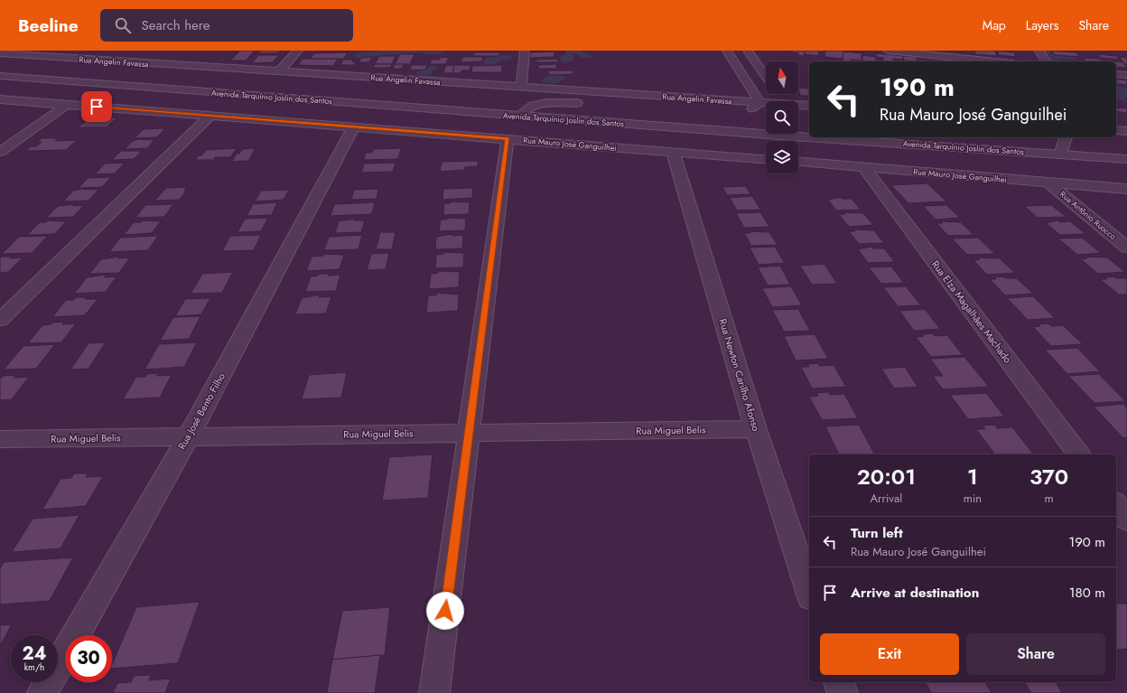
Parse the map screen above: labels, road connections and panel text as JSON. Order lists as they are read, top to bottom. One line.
{"streets":{"street":["Rua Angelin Favassa","Avenida Tarquínio Joslin dos Santos","Rua Mauro José Ganguilhei","Rua Antônio Ruocco","Rua Elza Magalhães Machado","Rua Newton Carilho Afonso","Rua José Bento Filho","Rua Miguel Belis"]},"crossings":[["Rua Mauro José Ganguilhei","Rua Antônio Ruocco"],["Rua Mauro José Ganguilhei","Rua Elza Magalhães Machado"],["Rua Mauro José Ganguilhei","Rua Newton Carilho Afonso"],["Rua Mauro José Ganguilhei","Rua José Bento Filho"],["Rua Newton Carilho Afonso","Rua Miguel Belis"],["Rua José Bento Filho","Rua Miguel Belis"]],"north":"top","page":{"header":"Beeline","search":"Search here","nav":["Map","Layers","Share"],"turn":["190 m","Rua Mauro José Ganguilhei"],"eta":["20:01","Arrival","1","min","370","m"],"list":[{"name":"Turn left","note":"Rua Mauro José Ganguilhei","value":"190 m"},{"name":"Arrive at destination","value":"180 m"}],"buttons":["Exit","Share"],"speed":"24 km/h","limit":"30"}}
